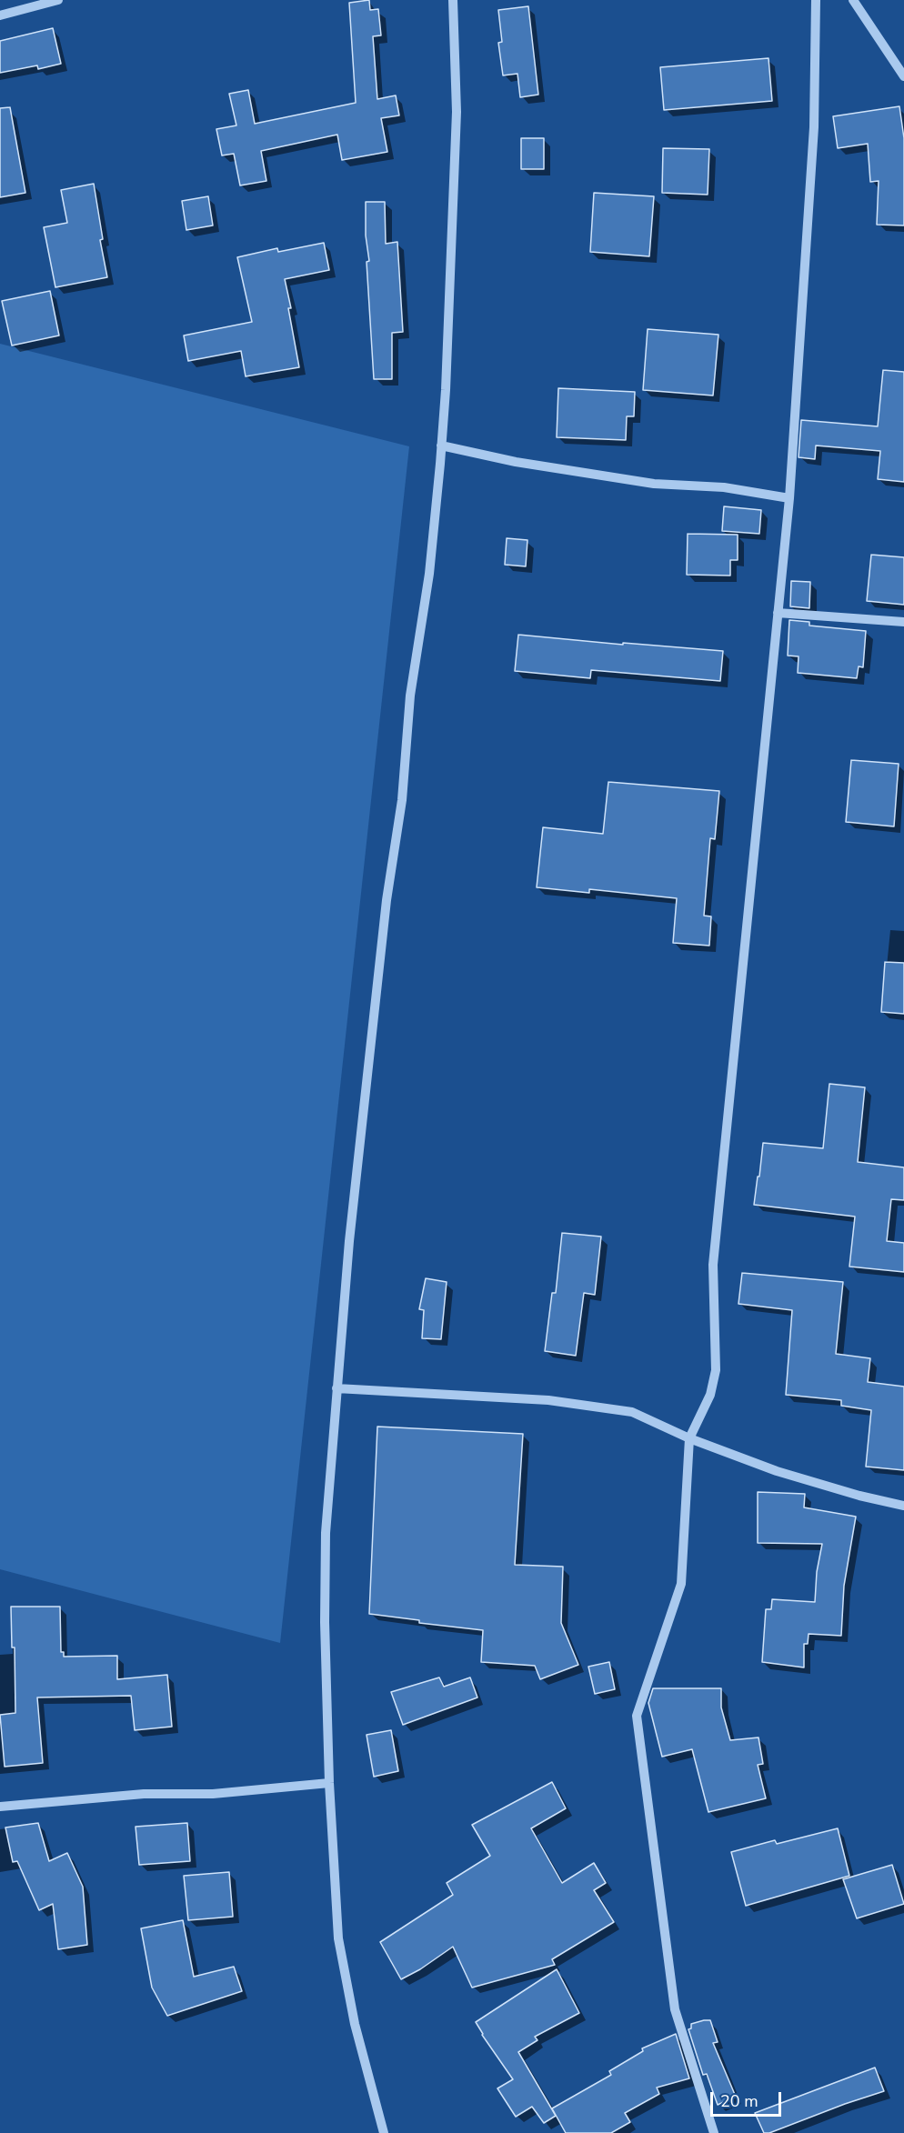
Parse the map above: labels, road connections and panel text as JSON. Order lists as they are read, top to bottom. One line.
{"scale_bar":"20 m"}
